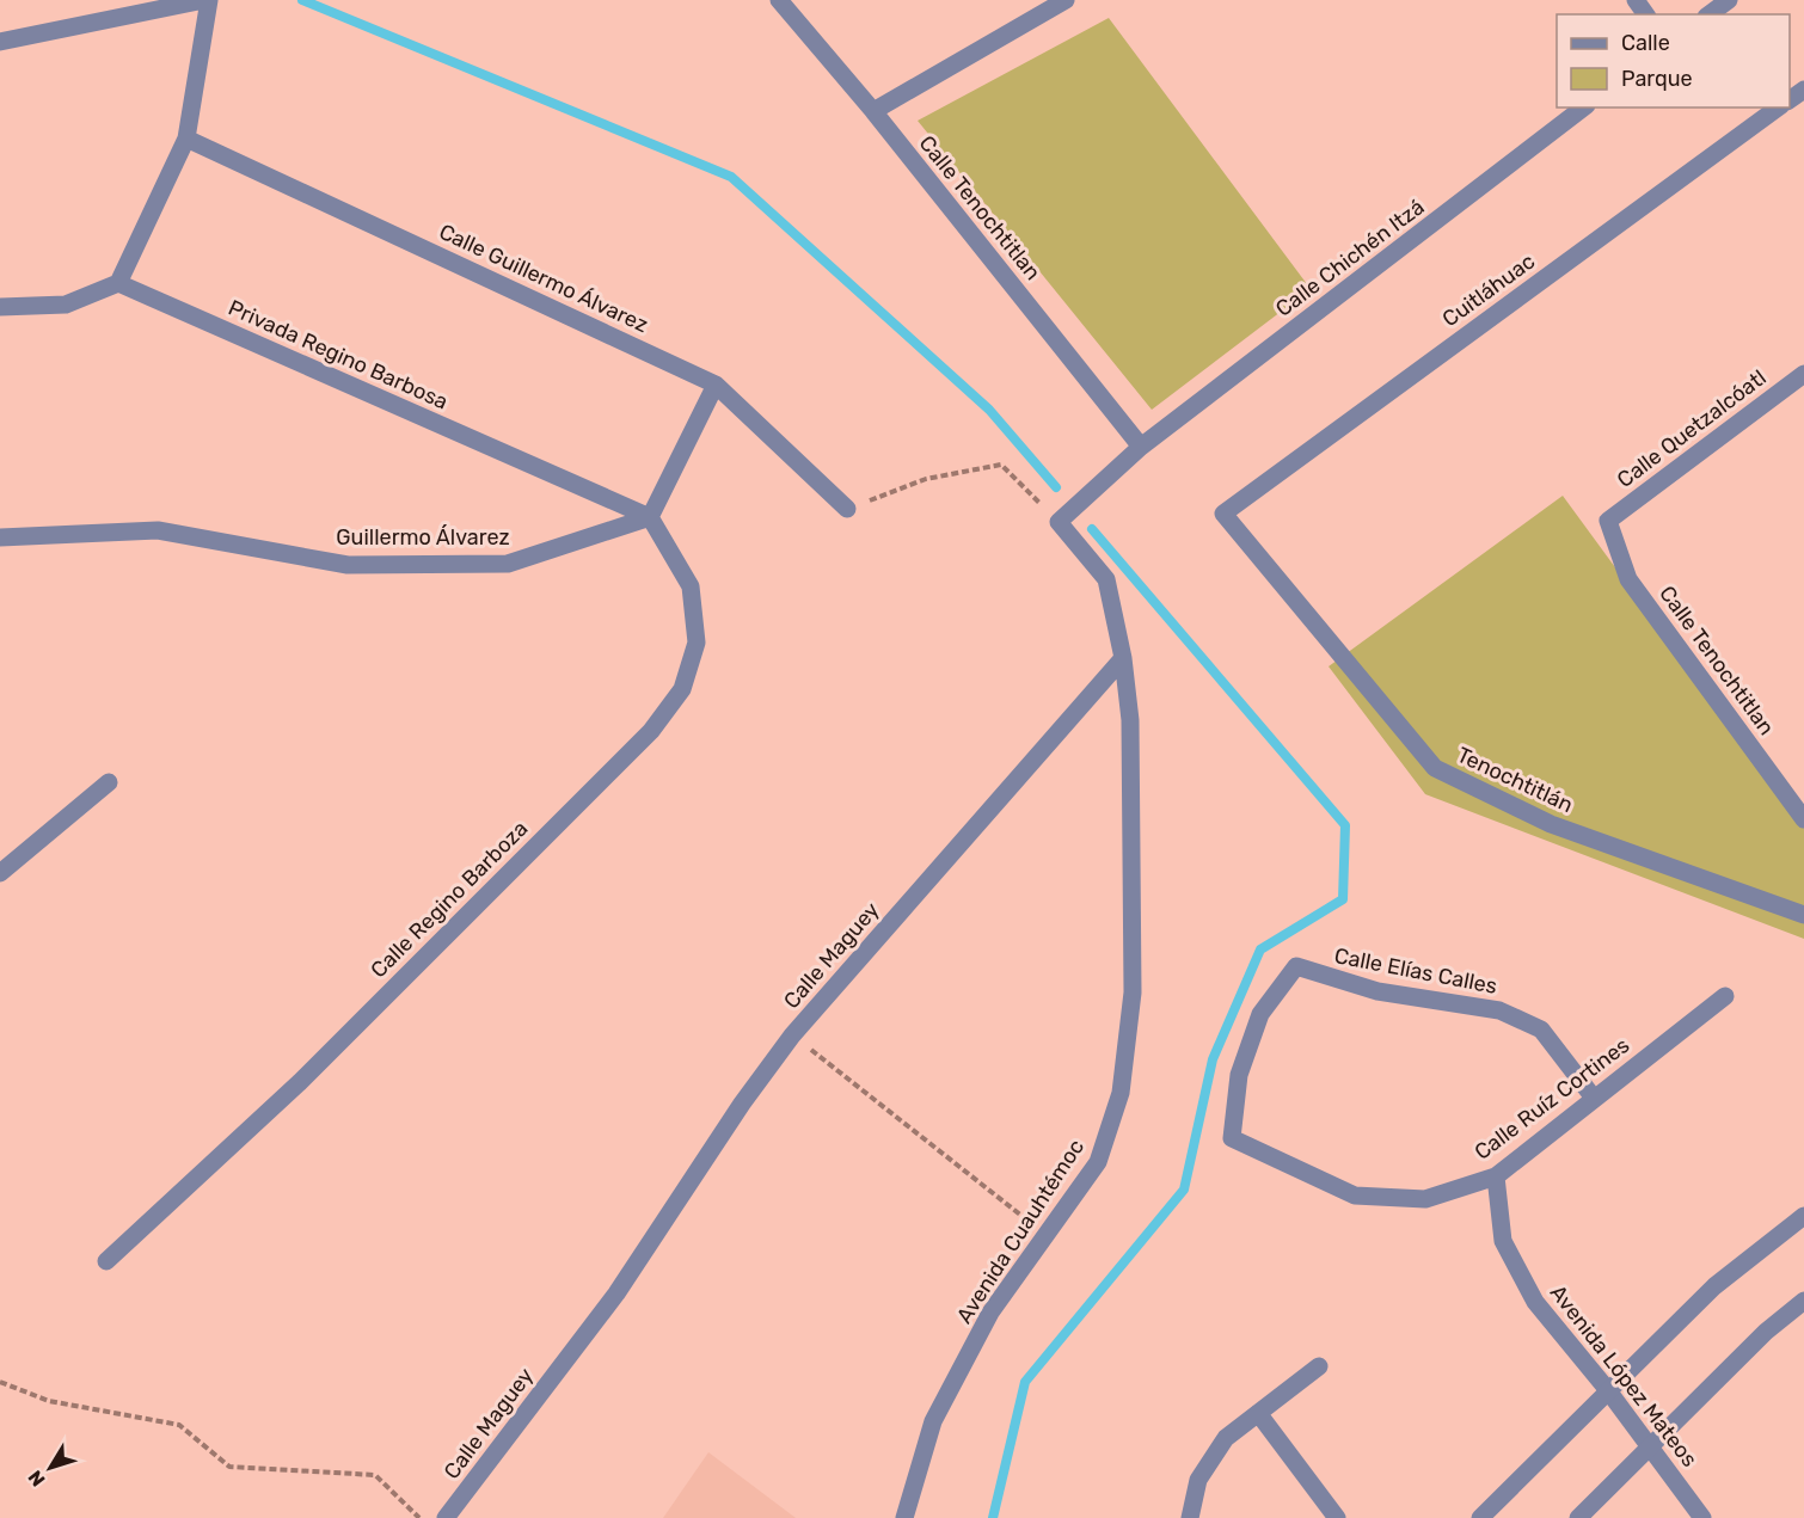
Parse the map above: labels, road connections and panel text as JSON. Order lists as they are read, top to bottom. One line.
{"streets":{"street":["Calle Tenochtitlan","Calle Chichén Itzá","Calle Guillermo Álvarez","Cuitláhuac","Privada Regino Barbosa","Calle Quetzalcóatl","Guillermo Álvarez","Tenochtitlán","Calle Regino Barboza","Calle Maguey","Calle Elías Calles","Calle Ruíz Cortines","Avenida Cuauhtémoc","Avenida López Mateos"]},"crossings":[["Calle Tenochtitlan","Calle Chichén Itzá"],["Calle Tenochtitlan","Calle Quetzalcóatl"],["Cuitláhuac","Tenochtitlán"],["Privada Regino Barbosa","Guillermo Álvarez"],["Privada Regino Barbosa","Calle Regino Barboza"],["Guillermo Álvarez","Calle Regino Barboza"],["Calle Maguey","Avenida Cuauhtémoc"],["Calle Elías Calles","Calle Ruíz Cortines"],["Calle Ruíz Cortines","Avenida López Mateos"]],"legend":["Calle","Parque"],"north":"bottom left"}
